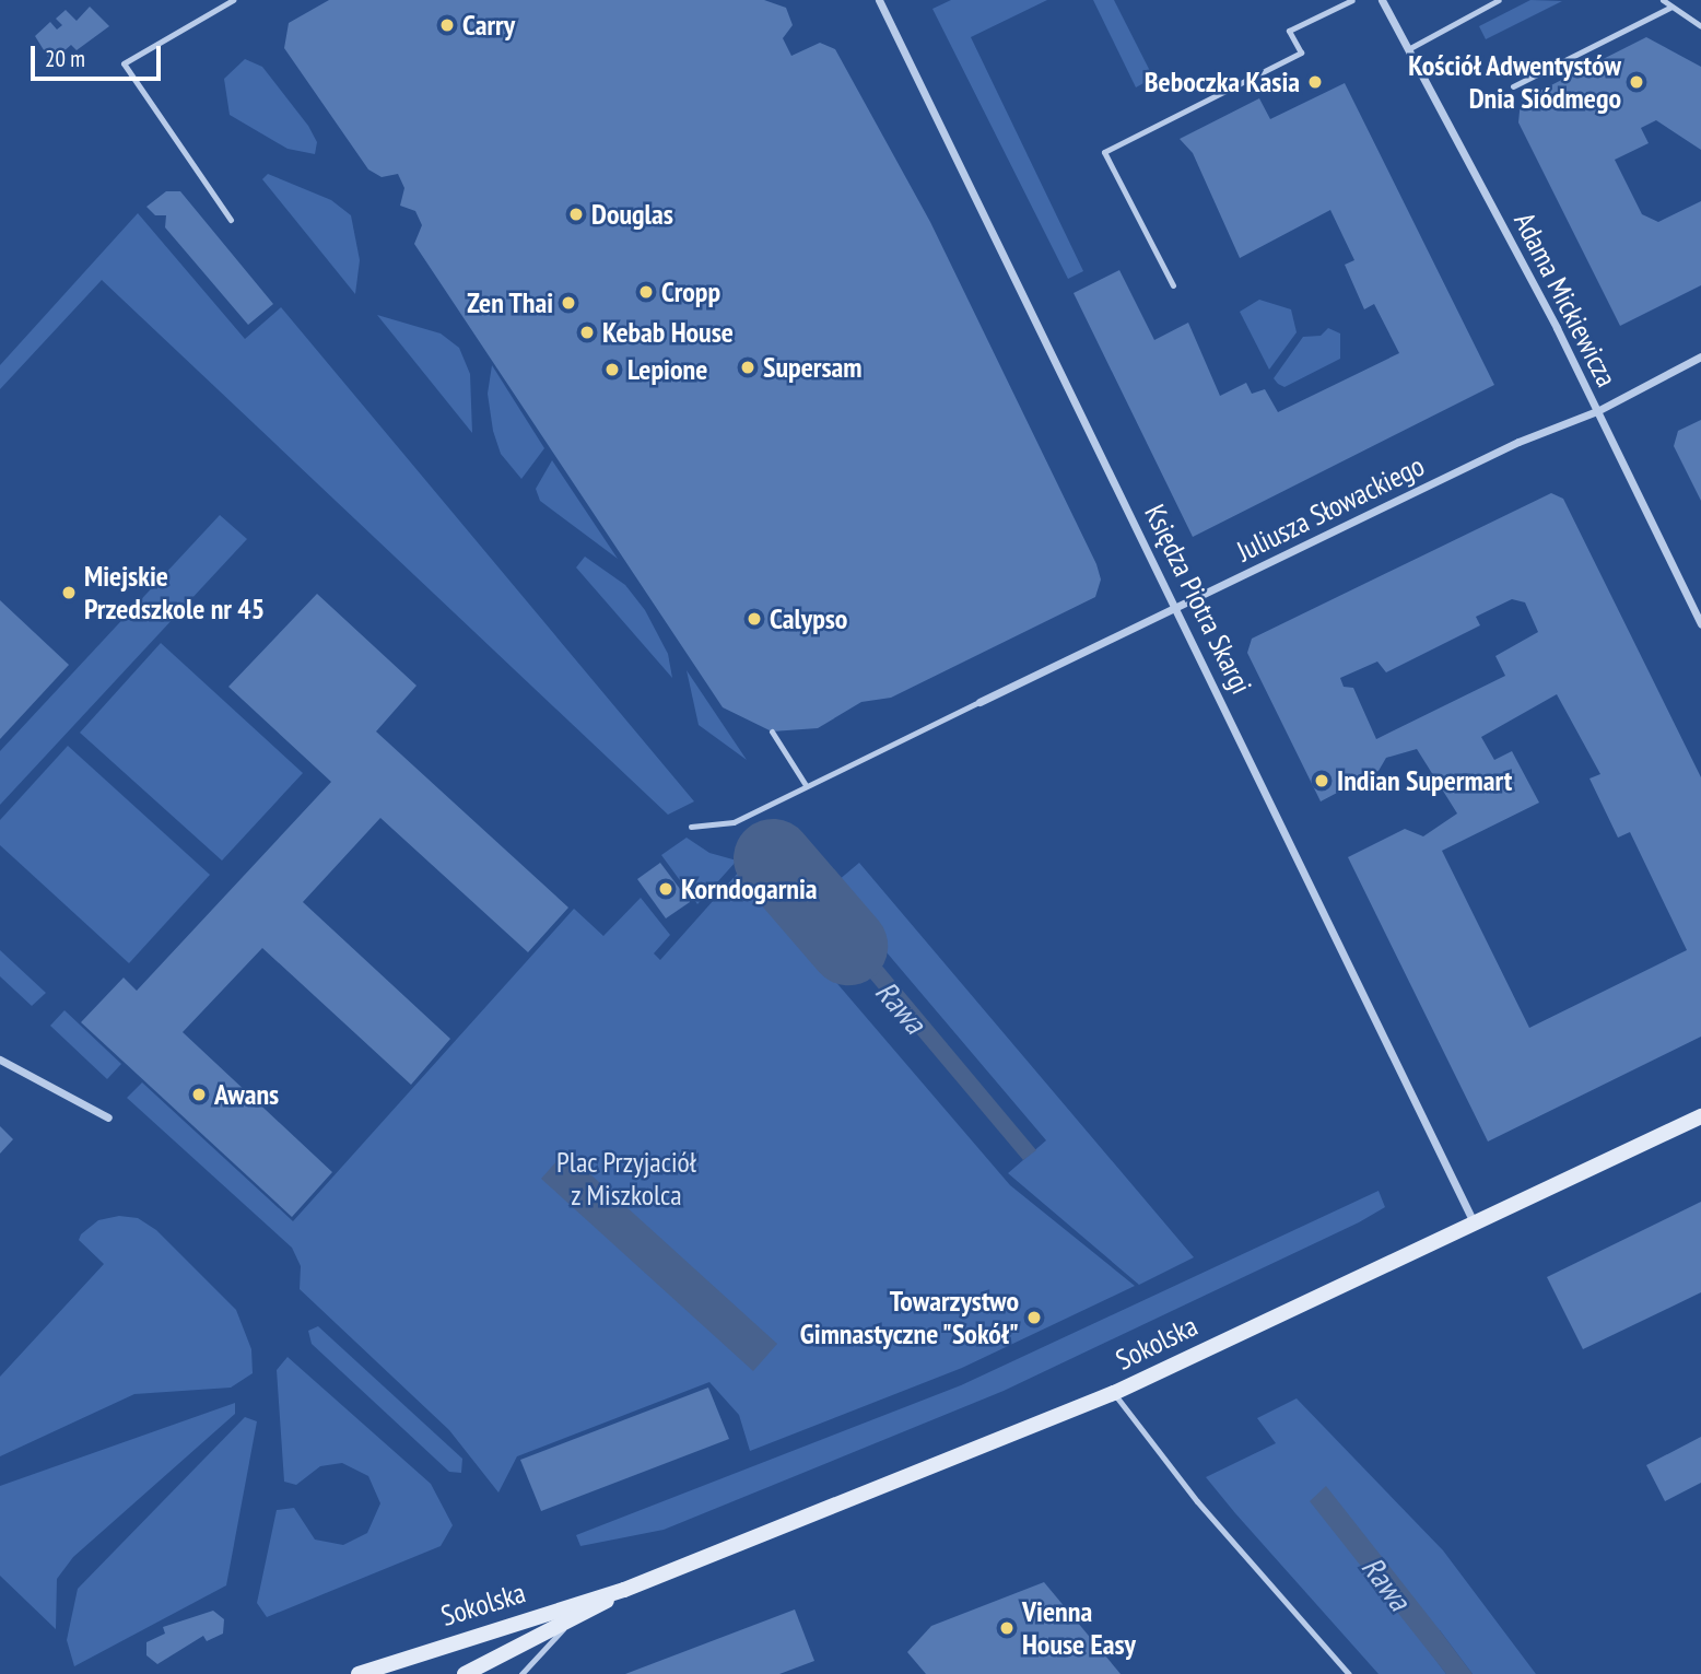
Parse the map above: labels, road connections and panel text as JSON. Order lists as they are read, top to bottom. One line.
{"streets":{"street":["Adama Mickiewicza","Juliusza Słowackiego","Księdza Piotra Skargi","Sokolska"]},"crossings":[["Adama Mickiewicza","Juliusza Słowackiego"],["Juliusza Słowackiego","Księdza Piotra Skargi"],["Księdza Piotra Skargi","Sokolska"]],"water":["Rawa"],"parks":["Plac Przyjaciół z Miszkolca"],"places":["Carry","Beboczka Kasia","Kościół Adwentystów Dnia Siódmego","Douglas","Cropp","Zen Thai","Kebab House","Supersam","Lepione","Miejskie Przedszkole nr 45","Calypso","Indian Supermart","Korndogarnia","Awans","Towarzystwo Gimnastyczne \"Sokół\"","Vienna House Easy"],"scale_bar":"20 m"}
